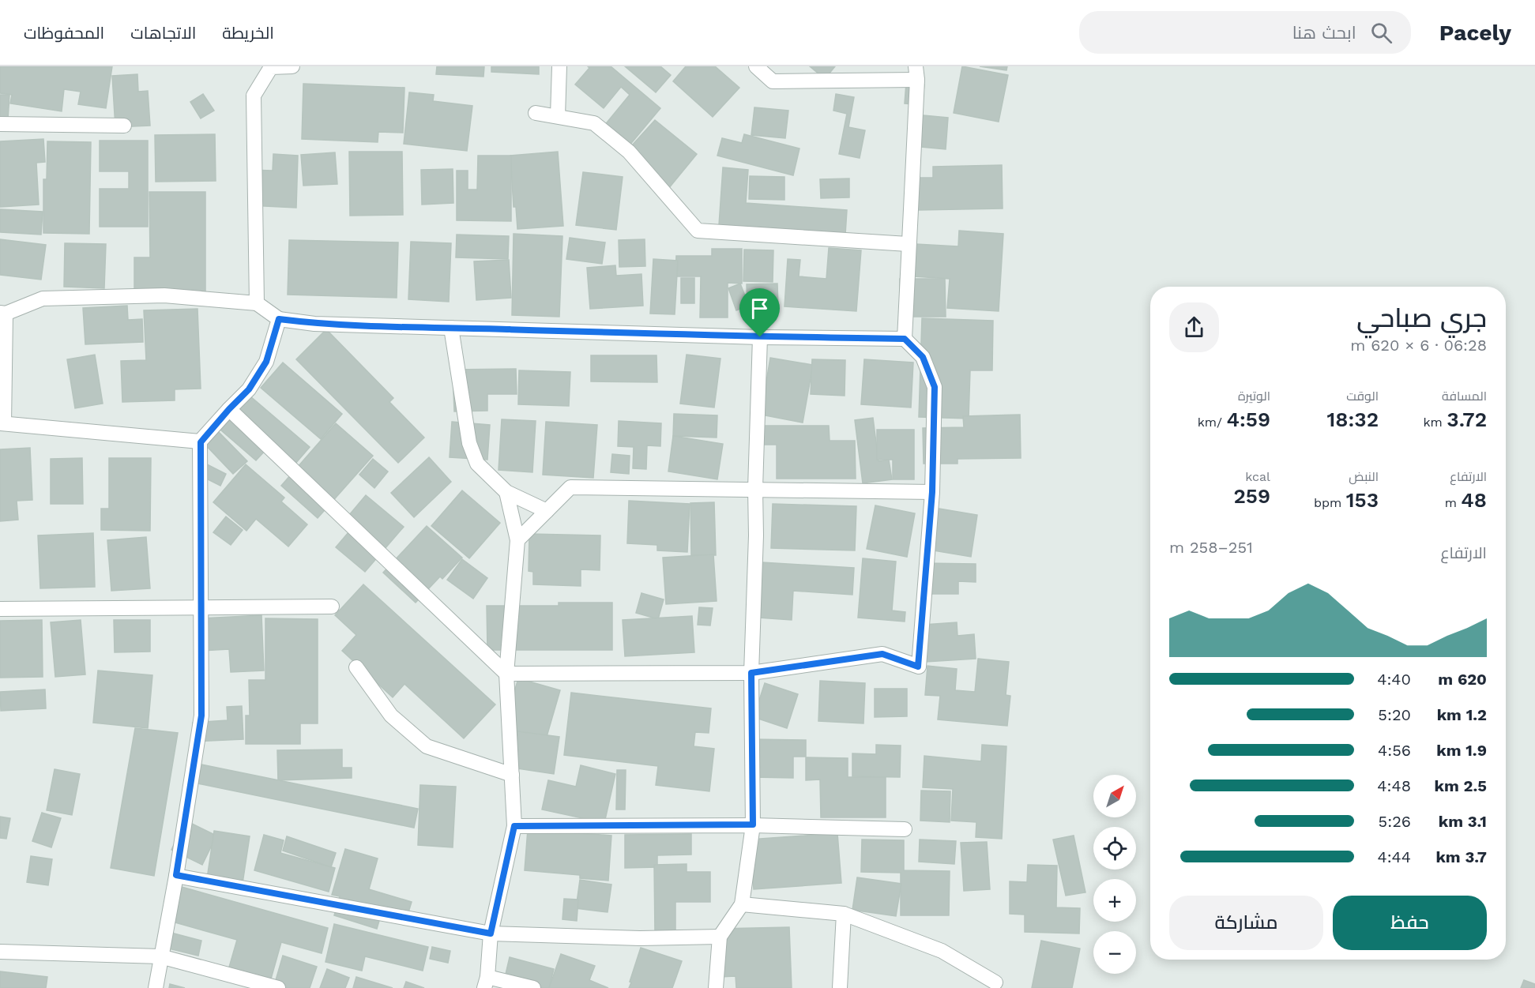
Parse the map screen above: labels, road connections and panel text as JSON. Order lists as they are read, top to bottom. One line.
{"north":"top right","page":{"header":"Pacely","search":"ابحث هنا","nav":["الخريطة","الاتجاهات","المحفوظات"],"heading":["جري صباحي","06:28 · 6 × 620 m"],"stats":[["المسافة","3.72 km"],["الوقت","18:32"],["الوتيرة","4:59 /km"],["الارتفاع","48 m"],["النبض","153 bpm"],["kcal","259"]],"chart":["الارتفاع","251–258 m"],"list":[{"name":"620 m","note":"4:40"},{"name":"1.2 km","note":"5:20"},{"name":"1.9 km","note":"4:56"},{"name":"2.5 km","note":"4:48"},{"name":"3.1 km","note":"5:26"},{"name":"3.7 km","note":"4:44"}],"map_buttons":["+","−"],"buttons":["حفظ","مشاركة"]}}
